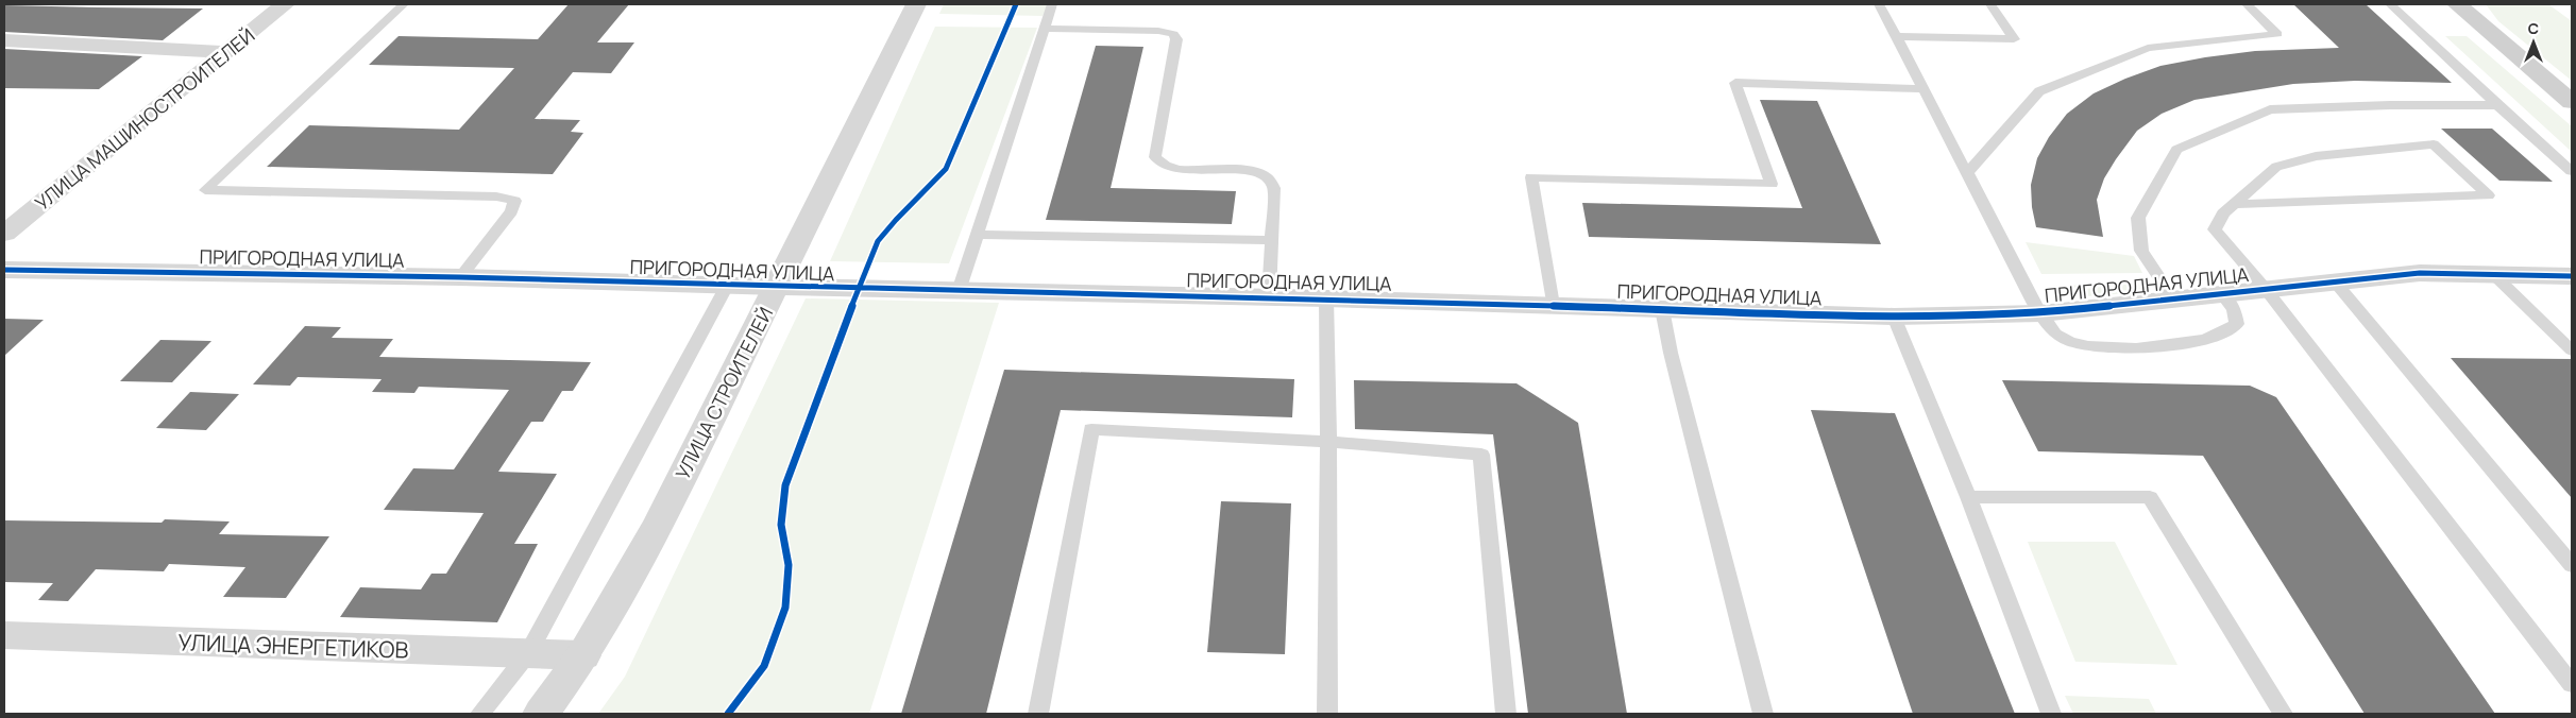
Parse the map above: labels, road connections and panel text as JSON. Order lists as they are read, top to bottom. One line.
{"streets":{"street":["УЛИЦА МАШИНОСТРОИТЕЛЕЙ","ПРИГОРОДНАЯ УЛИЦА","УЛИЦА СТРОИТЕЛЕЙ","УЛИЦА ЭНЕРГЕТИКОВ"]},"crossings":[["ПРИГОРОДНАЯ УЛИЦА","УЛИЦА СТРОИТЕЛЕЙ"],["УЛИЦА СТРОИТЕЛЕЙ","УЛИЦА ЭНЕРГЕТИКОВ"]],"north":"top"}
